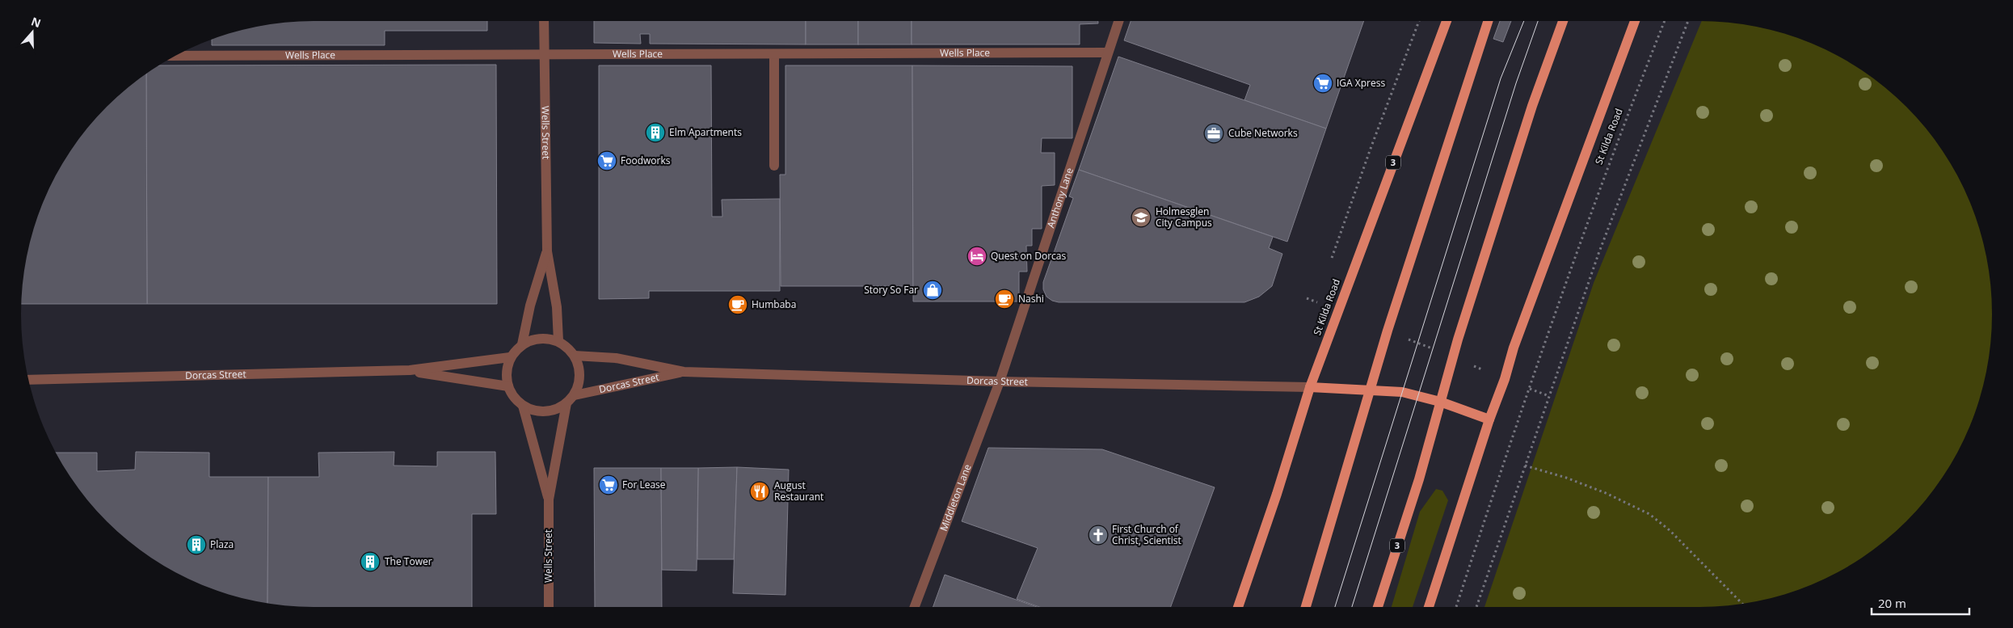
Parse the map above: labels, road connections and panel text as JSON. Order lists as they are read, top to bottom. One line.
{"streets":{"main road":["St Kilda Road","3"],"street":["Wells Place","Wells Street","Anthony Lane","Dorcas Street","Middleton Lane"]},"crossings":[["Wells Place","Wells Street"],["Wells Place","Anthony Lane"],["Wells Street","Dorcas Street"],["St Kilda Road","Dorcas Street"],["Anthony Lane","Dorcas Street"],["Anthony Lane","Middleton Lane"],["Dorcas Street","Middleton Lane"]],"places":{"supermarket":["IGA Xpress","Foodworks","For Lease"],"building":["Elm Apartments","Plaza","The Tower"],"office":["Cube Networks"],"school or university":["Holmesglen City Campus"],"hotel":["Quest on Dorcas"],"shop":["Story So Far"],"cafe":["Nashi","Humbaba"],"restaurant":["August Restaurant"],"church":["First Church of Christ, Scientist"]},"scale_bar":"20 m","north":"top"}
